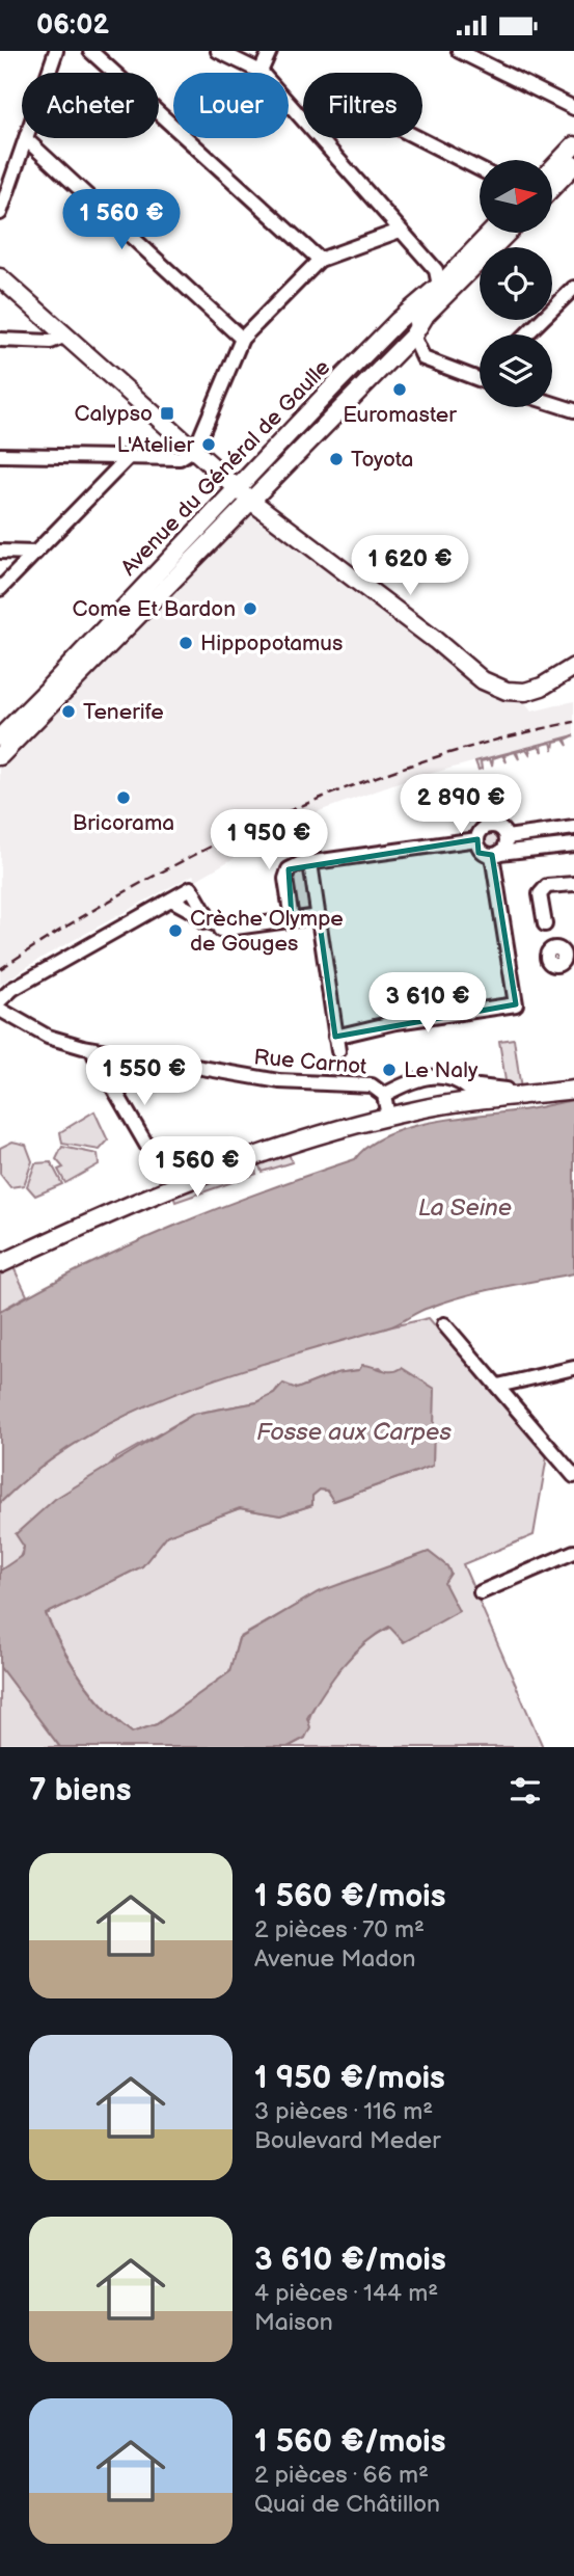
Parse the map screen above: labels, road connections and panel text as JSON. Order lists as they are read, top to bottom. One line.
{"streets":{"main road":["Avenue du Général de Gaulle"],"street":["Rue Carnot"]},"water":["La Seine","Fosse aux Carpes"],"places":{"other":["Euromaster","L'Atelier","Toyota","Come Et Bardon","Hippopotamus","Tenerife","Bricorama","Crèche Olympe de Gouges","Le Naly"],"transit":["Calypso"]},"north":"right","page":{"status":"06:02","chip":["Acheter","Louer","Filtres"],"price":["1 560 €","1 620 €","2 890 €","1 950 €","3 610 €","1 550 €","1 560 €"],"heading":"7 biens","list":[{"name":"1 560 €/mois","note":"2 pièces · 70 m² · Avenue Madon"},{"name":"1 950 €/mois","note":"3 pièces · 116 m² · Boulevard Meder"},{"name":"3 610 €/mois","note":"4 pièces · 144 m² · Maison"},{"name":"1 560 €/mois","note":"2 pièces · 66 m² · Quai de Châtillon"}]}}
